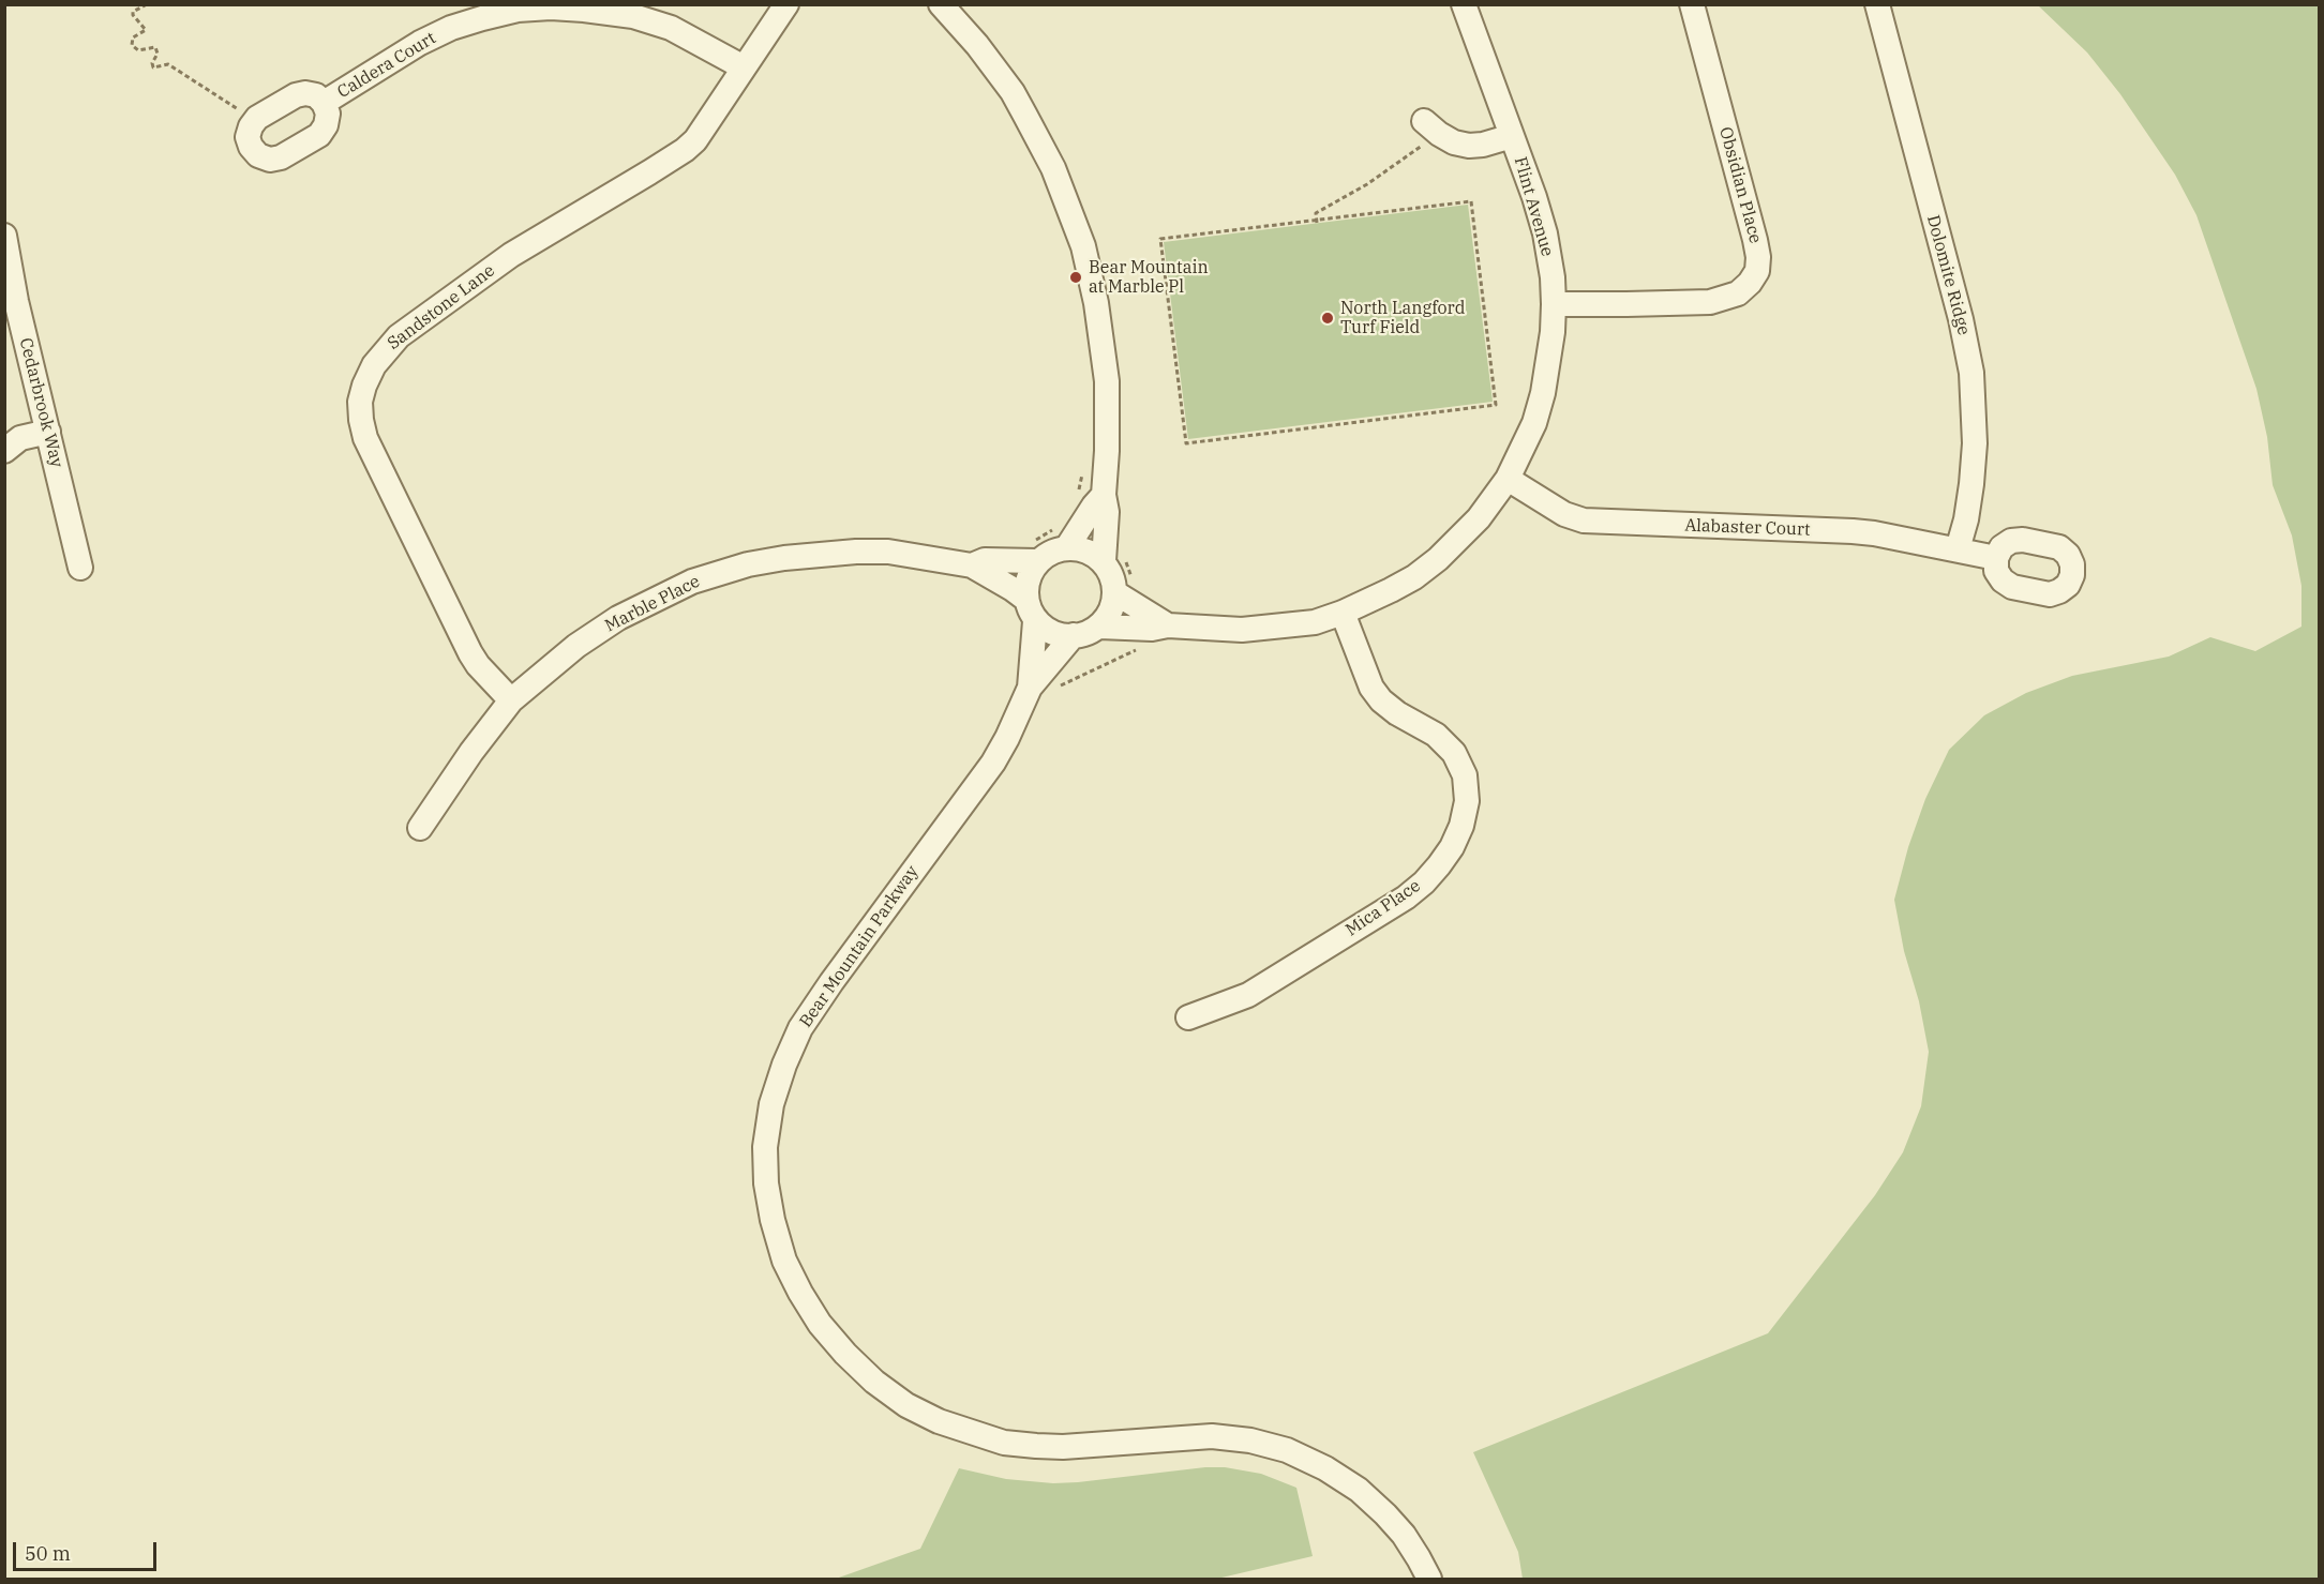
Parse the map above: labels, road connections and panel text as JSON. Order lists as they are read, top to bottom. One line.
{"streets":{"street":["Caldera Court","Obsidian Place","Flint Avenue","Dolomite Ridge","Sandstone Lane","Cedarbrook Way","Alabaster Court","Marble Place","Mica Place","Bear Mountain Parkway"]},"crossings":[["Caldera Court","Sandstone Lane"],["Obsidian Place","Flint Avenue"],["Flint Avenue","Alabaster Court"],["Flint Avenue","Mica Place"],["Dolomite Ridge","Alabaster Court"],["Sandstone Lane","Marble Place"],["Marble Place","Bear Mountain Parkway"]],"places":["Bear Mountain at Marble Pl","North Langford Turf Field"],"scale_bar":"50 m"}
